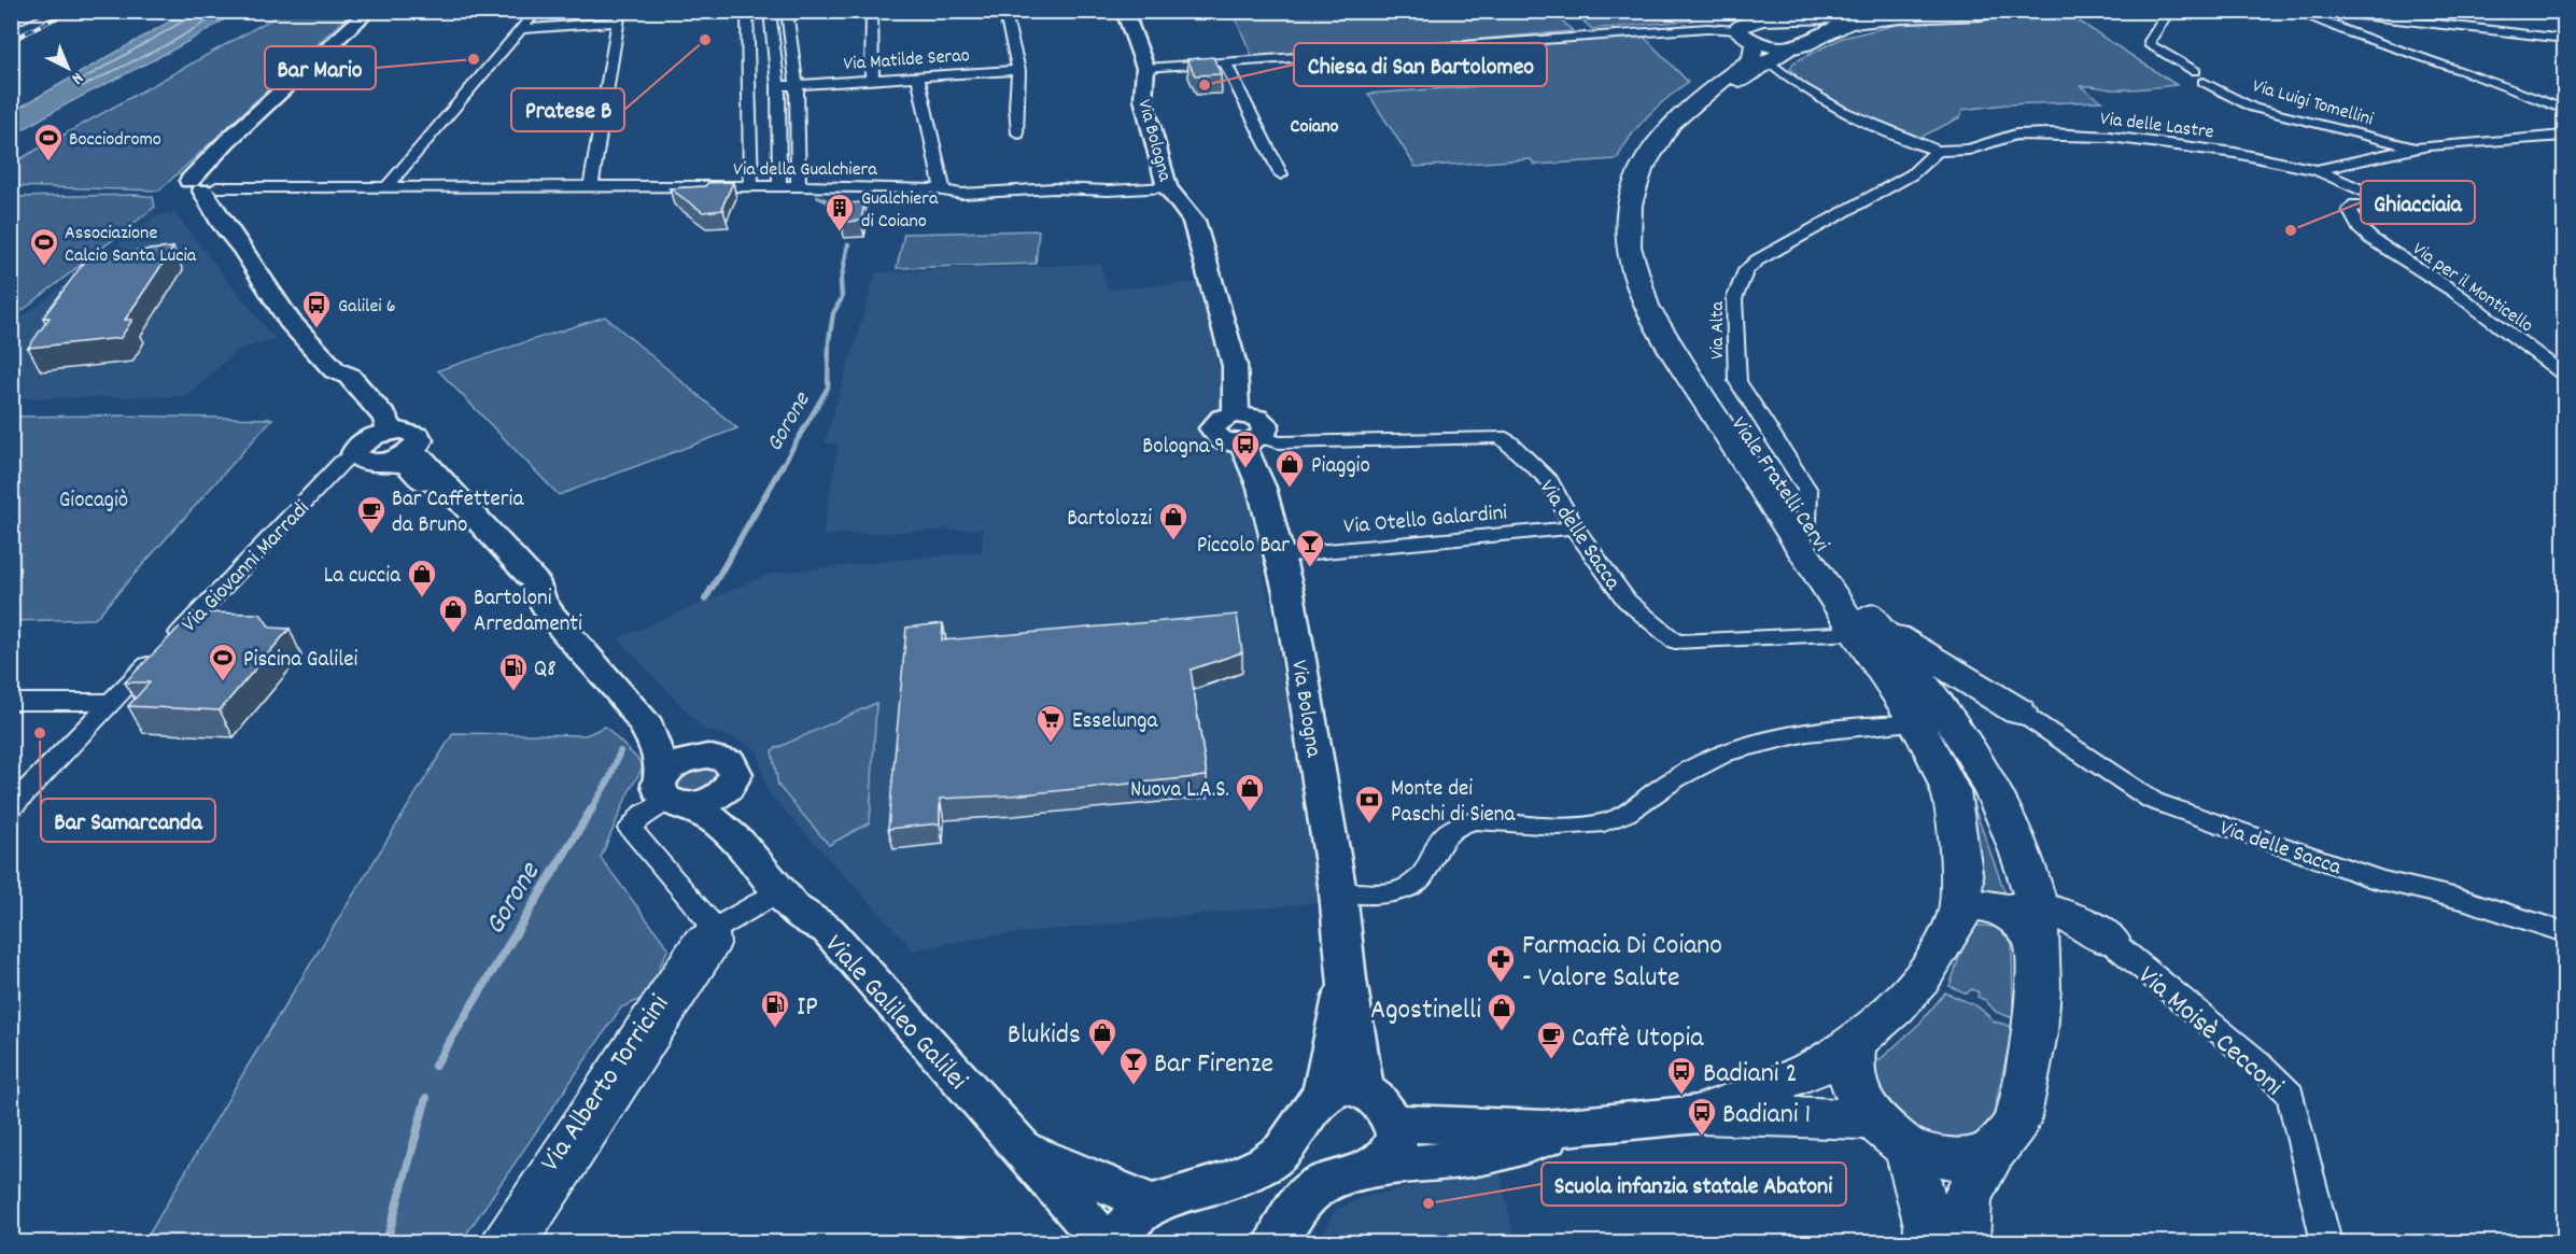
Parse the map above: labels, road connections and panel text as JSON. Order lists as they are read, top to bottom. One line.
{"streets":{"main road":["Via Bologna","Viale Fratelli Cervi","Viale Galileo Galilei"],"street":["Via Matilde Serao","Via Luigi Tomellini","Via delle Lastre","Via della Gualchiera","Via per il Monticello","Via Alta","Via Otello Galardini","Via delle Sacca","Via Giovanni Marradi","Via Moisè Cecconi","Via Alberto Torricini"]},"crossings":[["Via Luigi Tomellini","Via delle Lastre"],["Via delle Lastre","Via per il Monticello"],["Via delle Lastre","Via Alta"],["Via delle Lastre","Viale Fratelli Cervi"],["Via Bologna","Via della Gualchiera"],["Via Bologna","Via Otello Galardini"],["Via Bologna","Via delle Sacca"],["Via Alta","Viale Fratelli Cervi"],["Viale Fratelli Cervi","Via delle Sacca"],["Via Otello Galardini","Via delle Sacca"],["Viale Galileo Galilei","Via Alberto Torricini"]],"districts":["Coiano"],"water":["Gorone"],"parks":["Giocagiò"],"places":{"other":["Pratese B","Bar Mario","Chiesa di San Bartolomeo","Ghiacciaia","Bar Samarcanda","Scuola infanzia statale Abatoni"],"sports":["Bocciodromo","Associazione Calcio Santa Lucia","Piscina Galilei"],"building":["Gualchiera di Coiano"],"bus stop":["Galilei 6","Bologna 9","Badiani 2","Badiani 1"],"shop":["Piaggio","Bartolozzi","La cuccia","Bartoloni Arredamenti","Nuova L.A.S.","Agostinelli","Blukids"],"cafe":["Bar Caffetteria da Bruno","Caffè Utopia"],"bar":["Piccolo Bar","Bar Firenze"],"fuel station":["Q8","IP"],"supermarket":["Esselunga"],"bank":["Monte dei Paschi di Siena"],"pharmacy":["Farmacia Di Coiano - Valore Salute"]},"north":"bottom right"}
